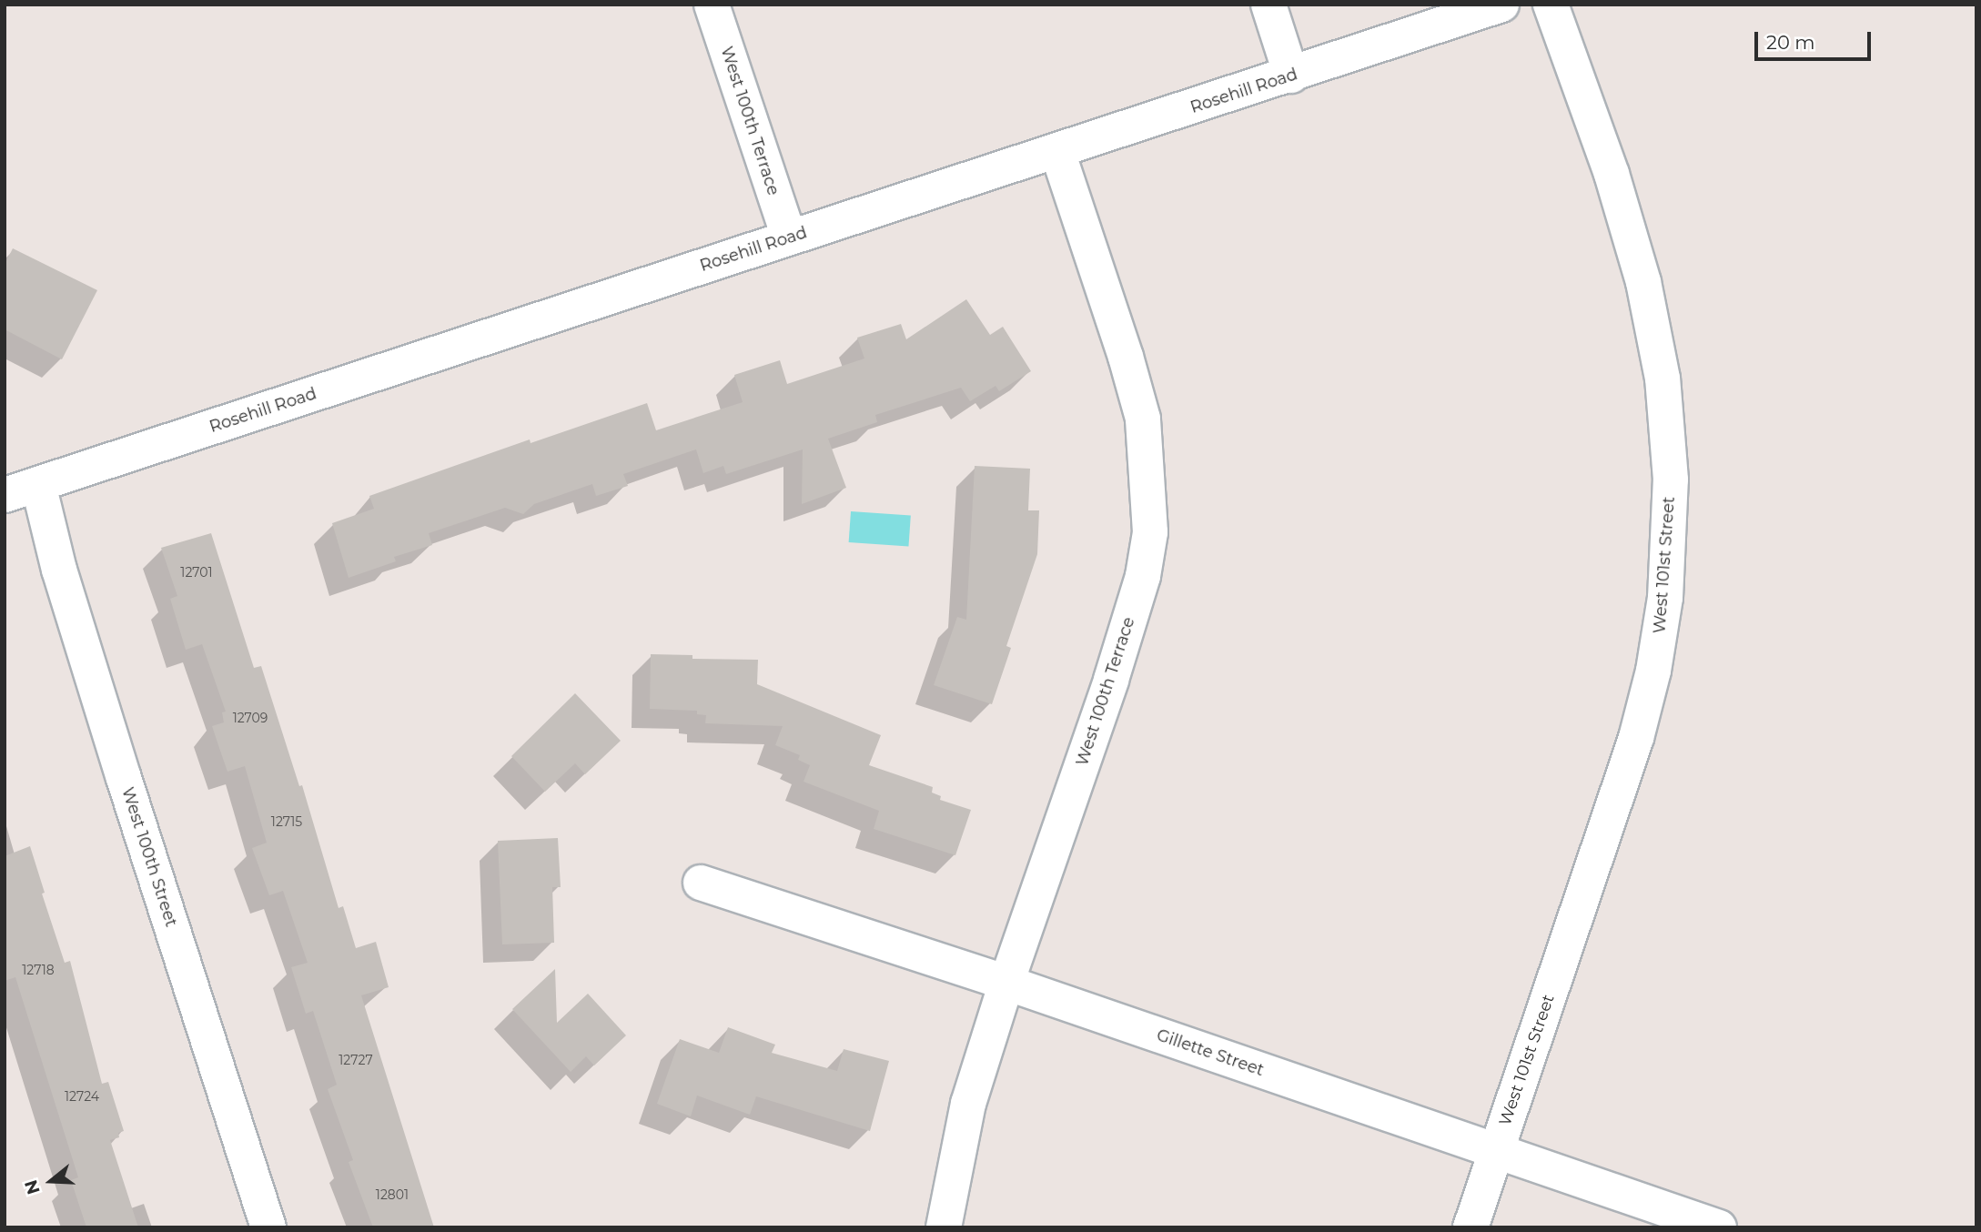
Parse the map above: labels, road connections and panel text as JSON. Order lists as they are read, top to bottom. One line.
{"streets":{"street":["Rosehill Road","West 100th Terrace","West 101st Street","West 100th Street","Gillette Street"]},"crossings":[["Rosehill Road","West 100th Terrace"],["Rosehill Road","West 100th Street"],["West 100th Terrace","Gillette Street"],["West 101st Street","Gillette Street"]],"house_numbers":["12701","12709","12715","12718","12727","12724","12801"],"scale_bar":"20 m","north":"left"}
